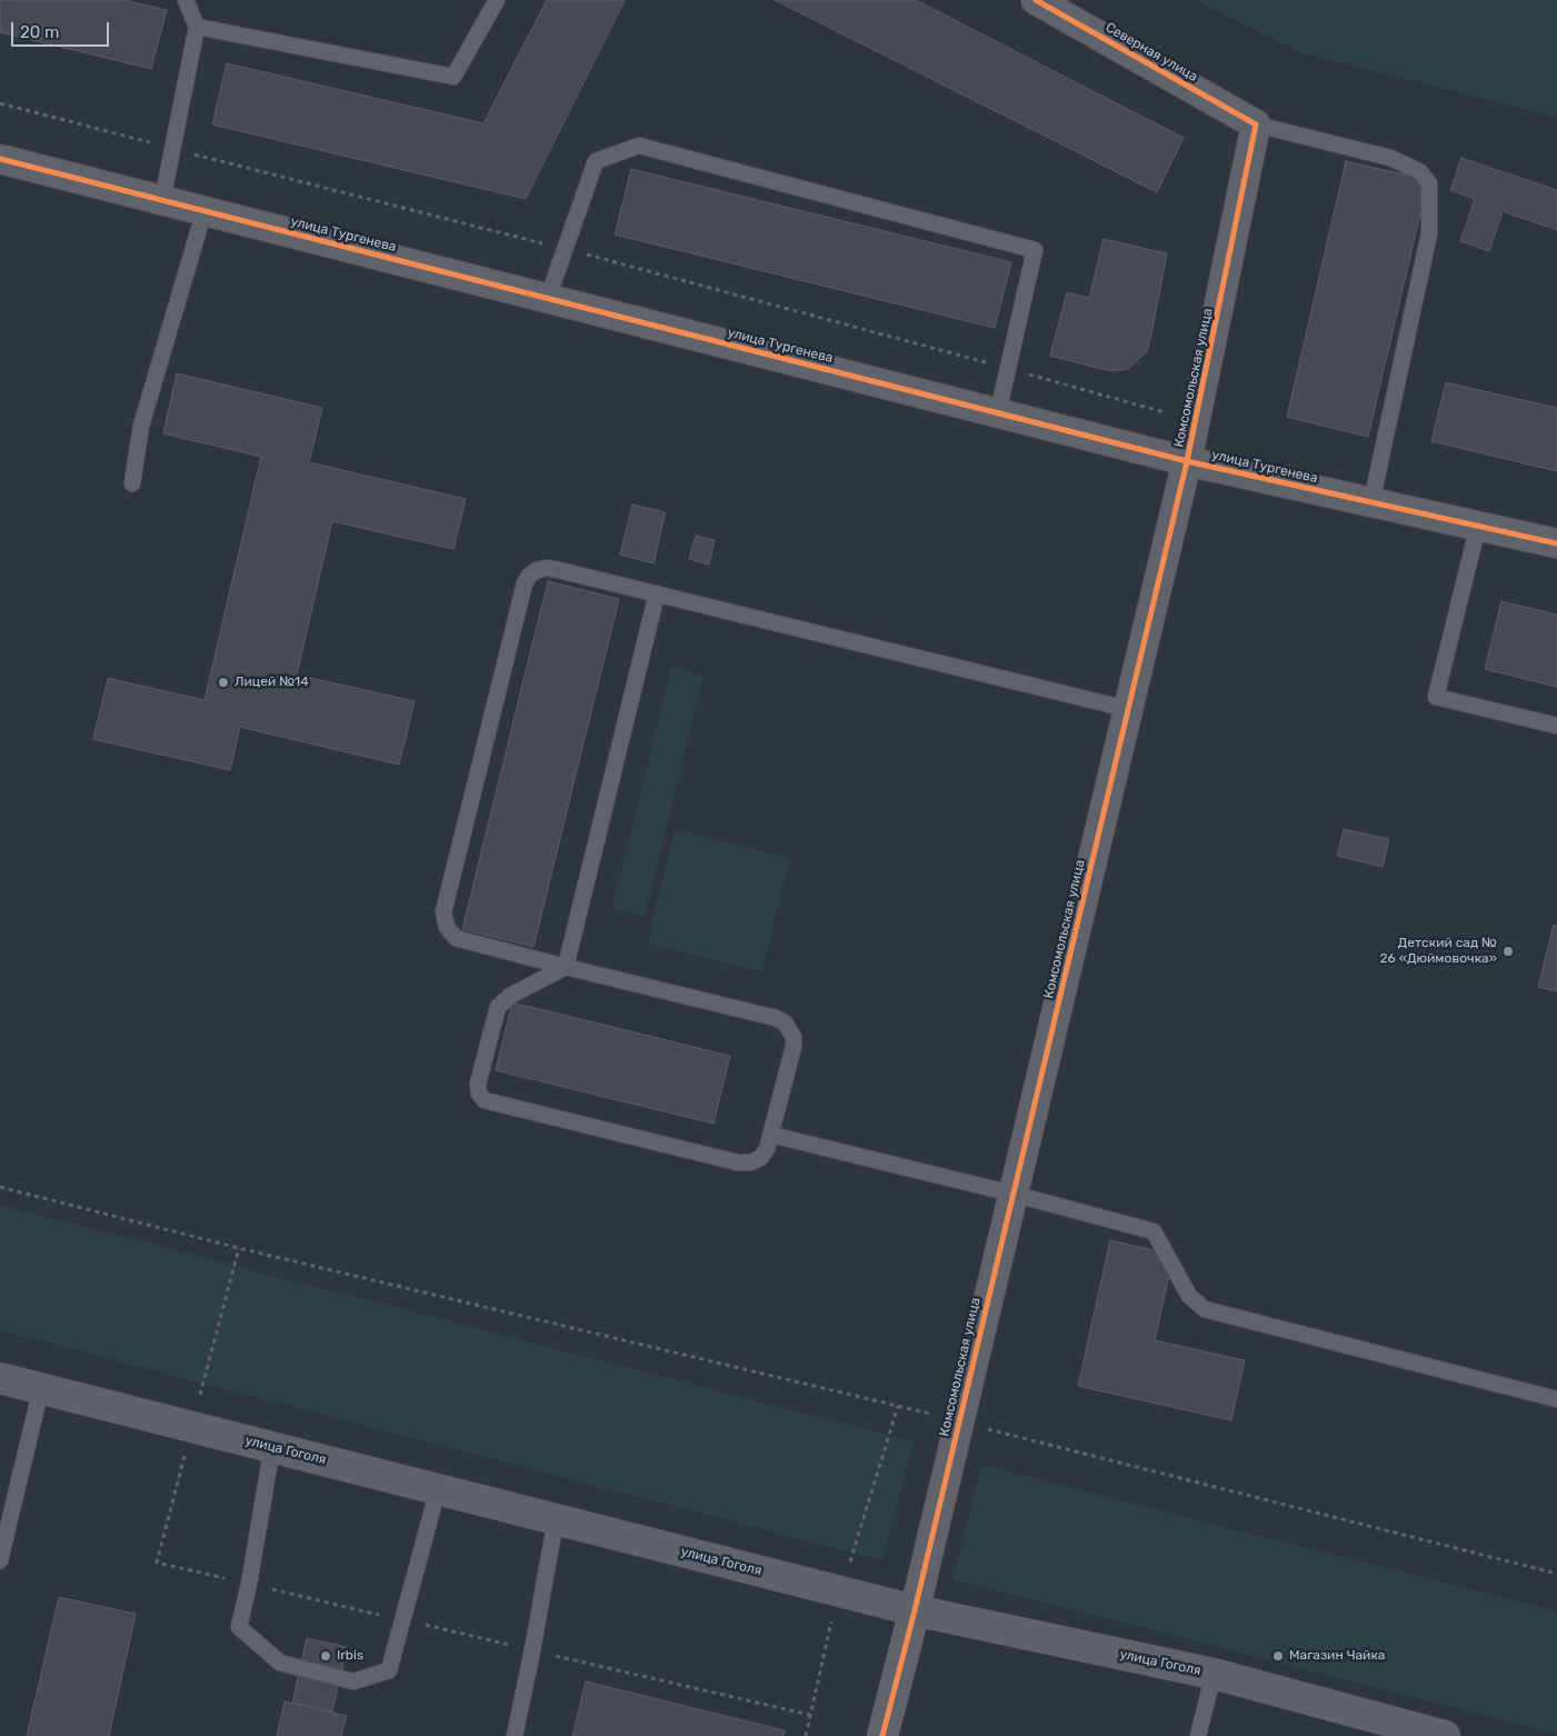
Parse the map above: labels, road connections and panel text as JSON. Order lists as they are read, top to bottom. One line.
{"streets":{"main road":["улица Гоголя"],"street":["Северная улица","улица Тургенева","Комсомольская улица"]},"crossings":[["Северная улица","Комсомольская улица"],["улица Тургенева","Комсомольская улица"],["Комсомольская улица","улица Гоголя"]],"places":["Лицей №14","Детский сад № 26 «Дюймовочка»","Irbis","Магазин Чайка"],"scale_bar":"20 m"}
